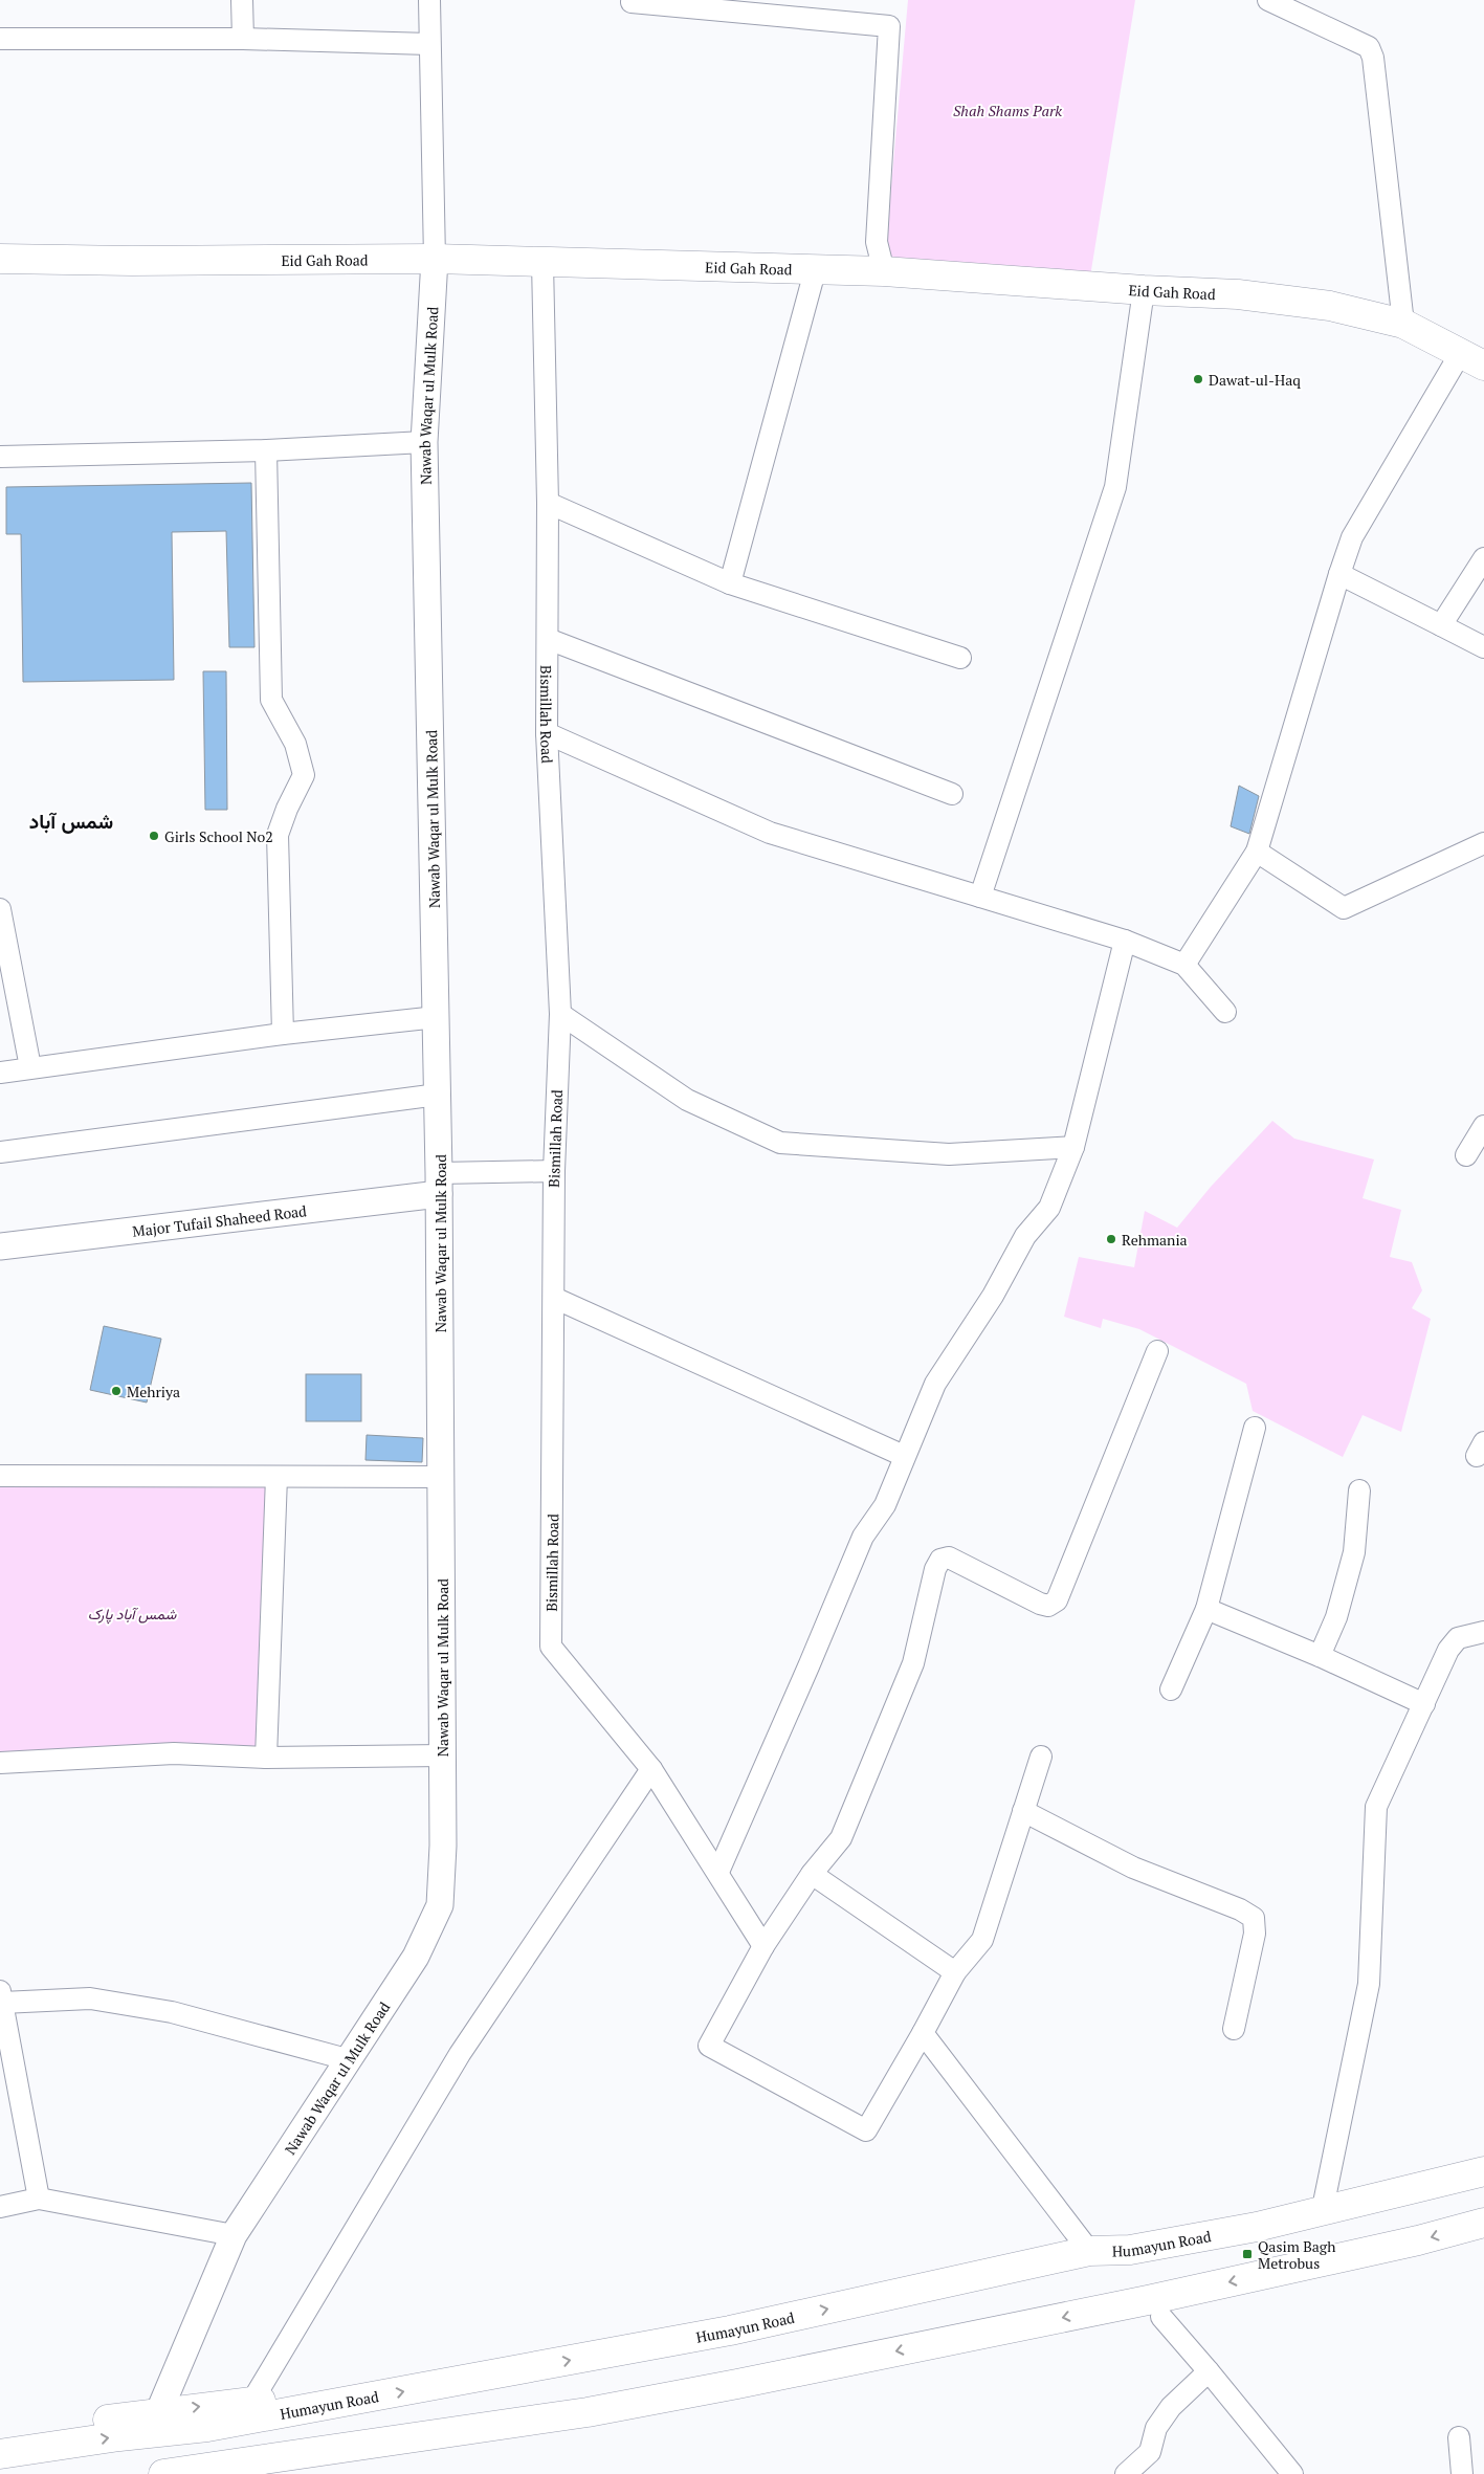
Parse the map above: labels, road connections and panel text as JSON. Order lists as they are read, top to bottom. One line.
{"streets":{"main road":["Eid Gah Road","Humayun Road"],"street":["Nawab Waqar ul Mulk Road","Bismillah Road","Major Tufail Shaheed Road"]},"crossings":[["Eid Gah Road","Nawab Waqar ul Mulk Road"],["Eid Gah Road","Bismillah Road"],["Nawab Waqar ul Mulk Road","Major Tufail Shaheed Road"]],"districts":["شمس آباد"],"parks":["Shah Shams Park","شمس آباد پارک"],"places":{"other":["Dawat-ul-Haq","Girls School No2","Rehmania","Mehriya"],"transit":["Qasim Bagh Metrobus"]}}
